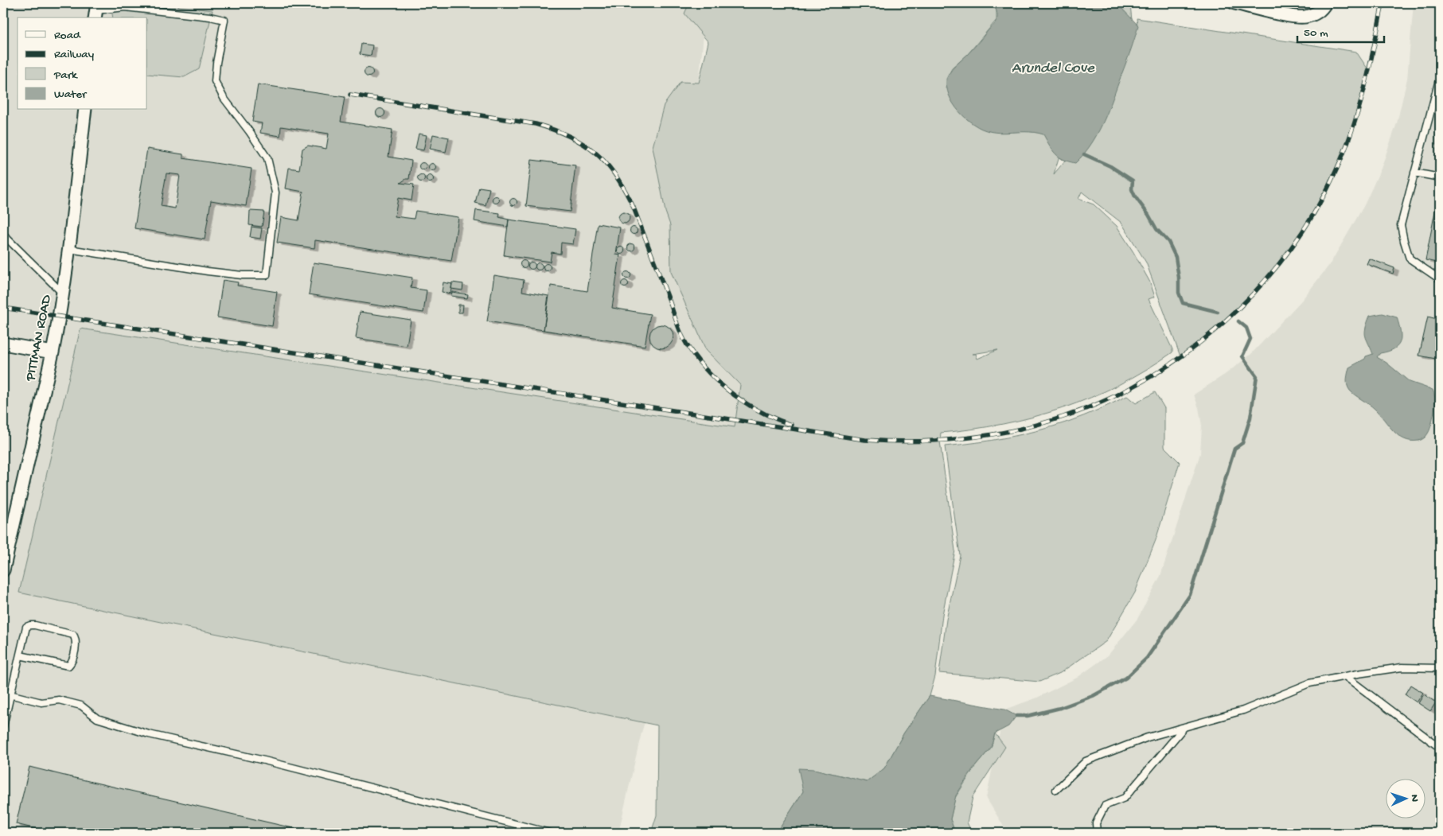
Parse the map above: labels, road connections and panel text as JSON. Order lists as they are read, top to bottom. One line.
{"streets":{"street":["PITTMAN ROAD"]},"water":["Arundel Cove"],"legend":["Road","Railway","Park","Water"],"scale_bar":"50 m","north":"right"}
